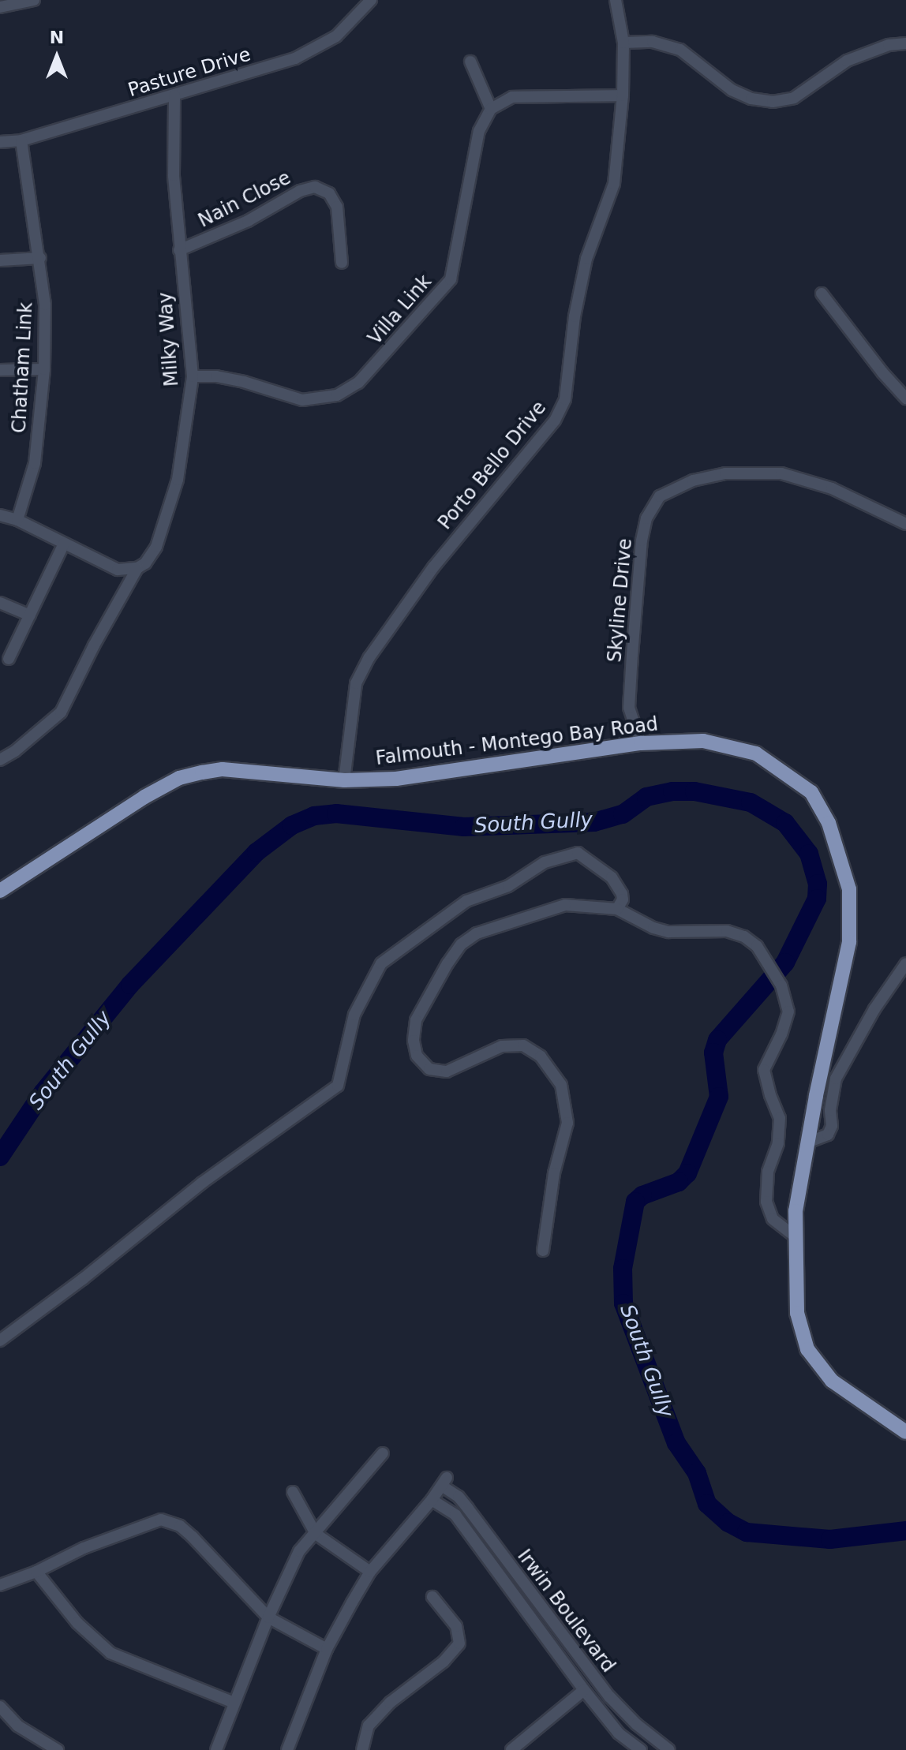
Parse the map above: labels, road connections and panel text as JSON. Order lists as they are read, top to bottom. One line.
{"streets":{"main road":["Falmouth - Montego Bay Road"],"street":["Pasture Drive","Nain Close","Villa Link","Milky Way","Chatham Link","Porto Bello Drive","Skyline Drive","Irwin Boulevard"]},"crossings":[["Pasture Drive","Milky Way"],["Pasture Drive","Chatham Link"],["Nain Close","Milky Way"],["Villa Link","Milky Way"],["Porto Bello Drive","Falmouth - Montego Bay Road"],["Skyline Drive","Falmouth - Montego Bay Road"]],"water":["South Gully"],"north":"top"}
